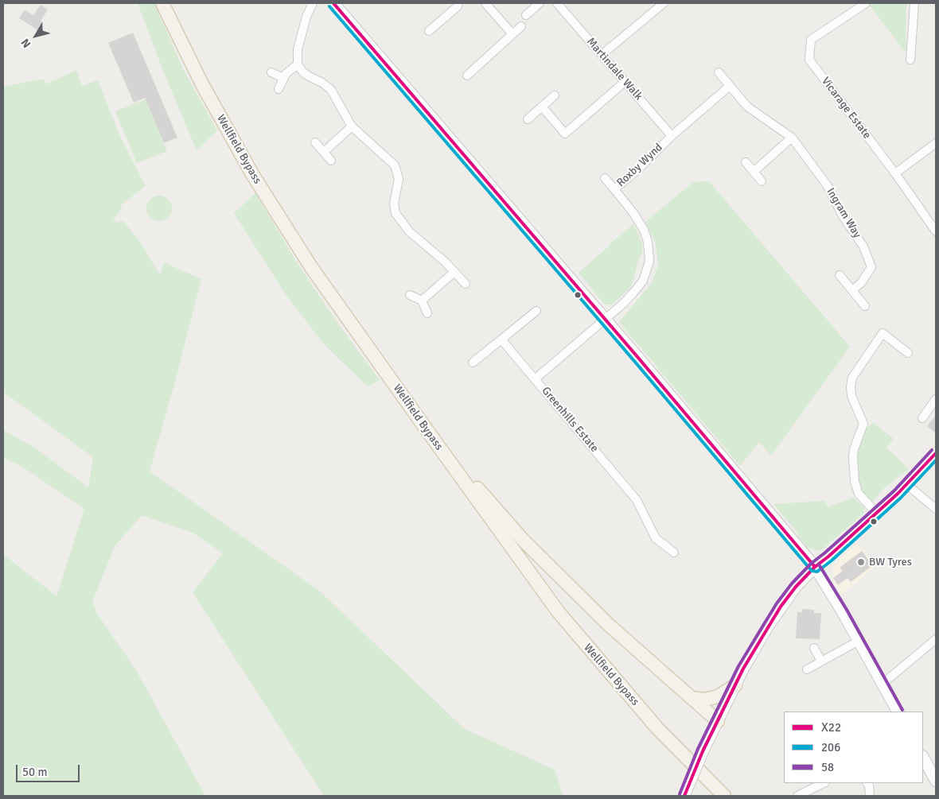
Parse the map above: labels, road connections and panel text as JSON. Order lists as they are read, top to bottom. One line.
{"streets":{"main road":["Wellfield Bypass"],"street":["Martindale Walk","Vicarage Estate","Roxby Wynd","Ingram Way","Greenhills Estate"]},"crossings":[["Martindale Walk","Roxby Wynd"],["Roxby Wynd","Ingram Way"],["Roxby Wynd","Greenhills Estate"]],"places":["BW Tyres"],"lines":["transit line X22","transit line 206","transit line 58"],"legend":["X22","206","58"],"scale_bar":"50 m","north":"bottom left"}
